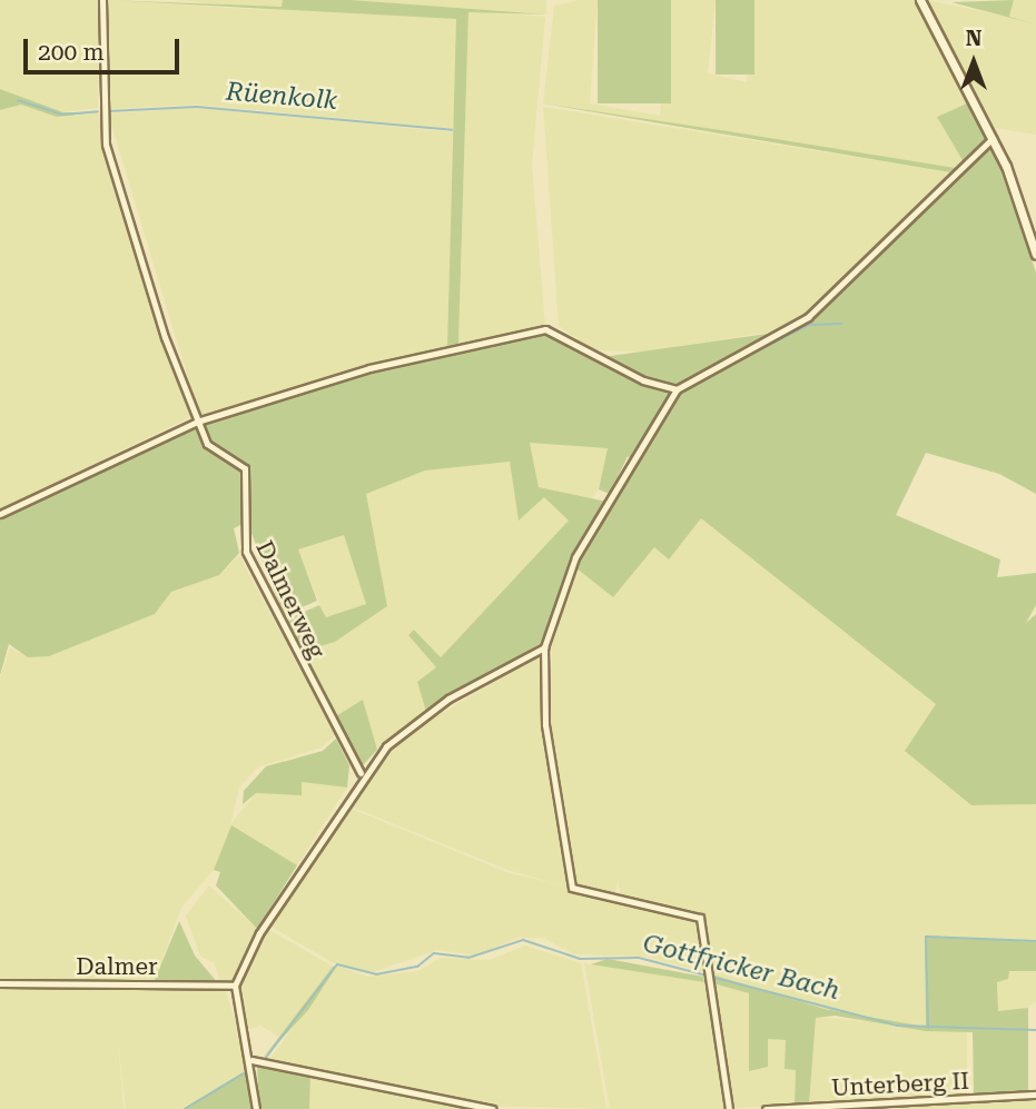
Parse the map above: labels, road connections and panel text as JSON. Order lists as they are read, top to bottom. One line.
{"streets":{"street":["Dalmerweg","Dalmer","Unterberg II"]},"water":["Rüenkolk","Gottfricker Bach"],"scale_bar":"200 m","north":"top"}
